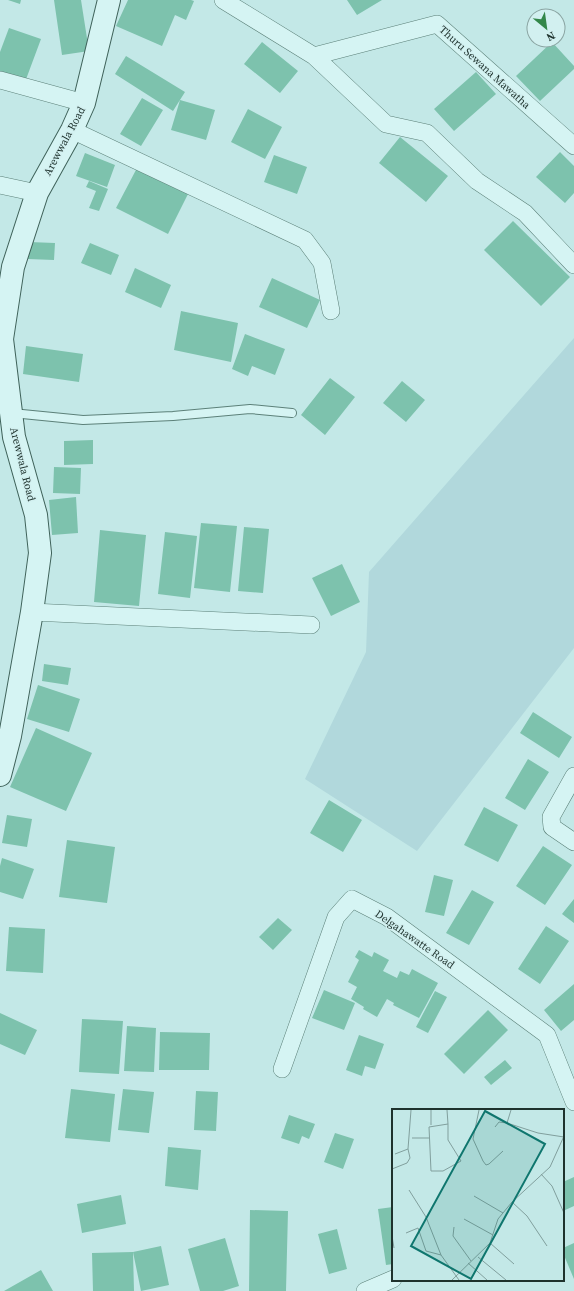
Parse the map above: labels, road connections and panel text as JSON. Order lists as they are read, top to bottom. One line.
{"streets":{"street":["Thuru Sewana Mawatha","Arewwala Road","Delgahawatte Road"]},"north":"bottom right"}
